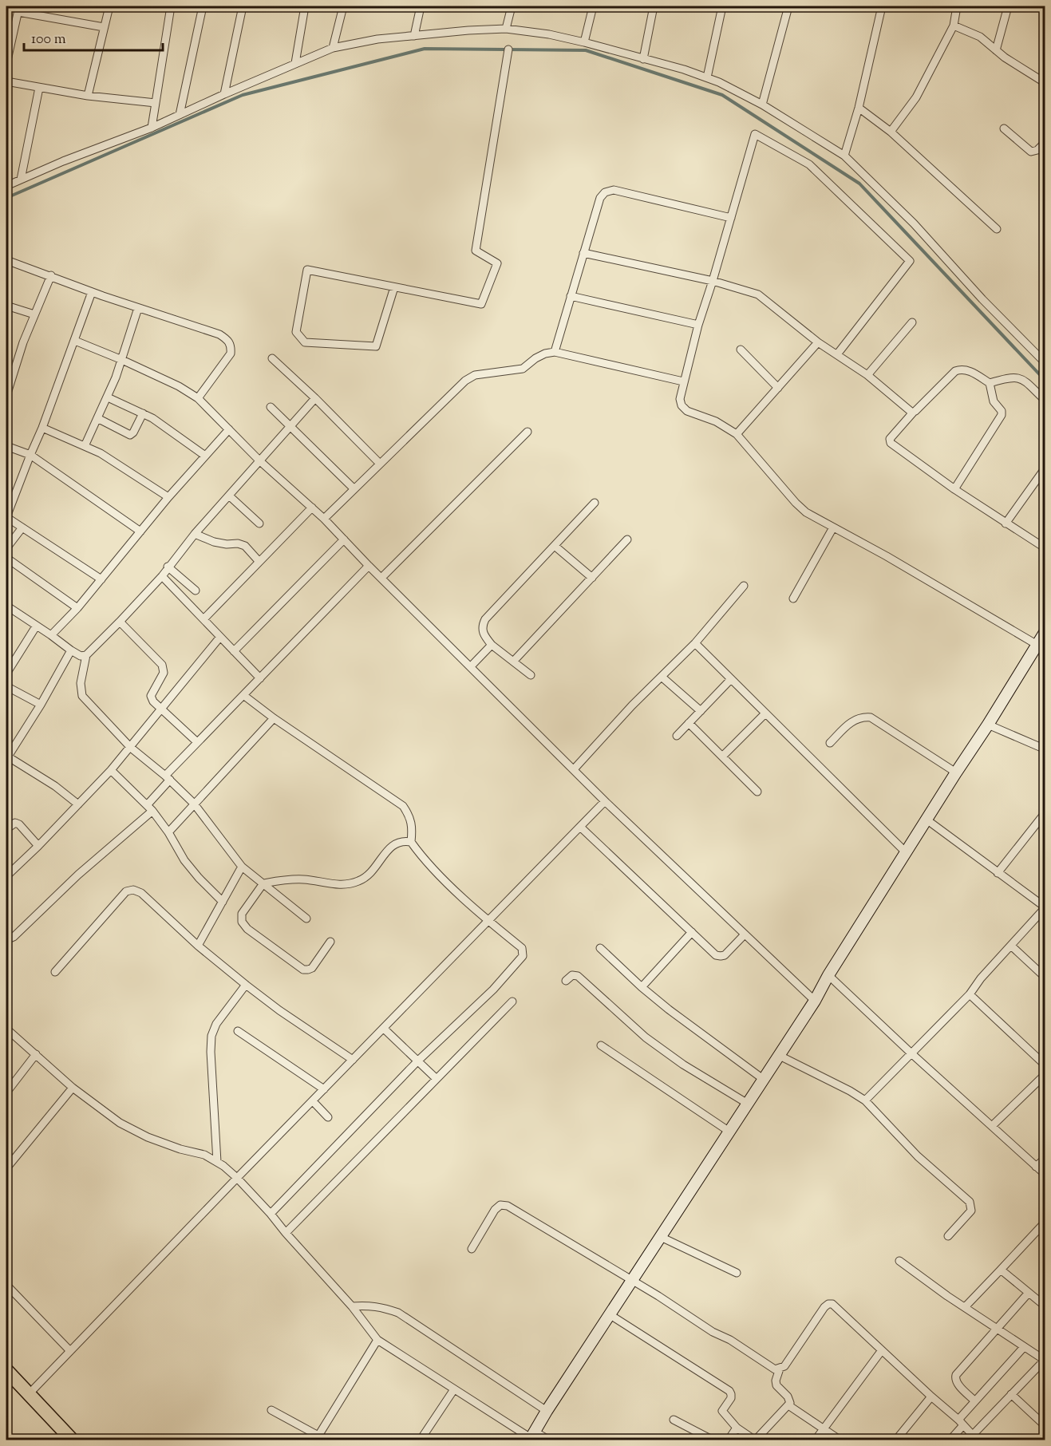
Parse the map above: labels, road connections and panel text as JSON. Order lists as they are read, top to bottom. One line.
{"scale_bar":"100 m"}
